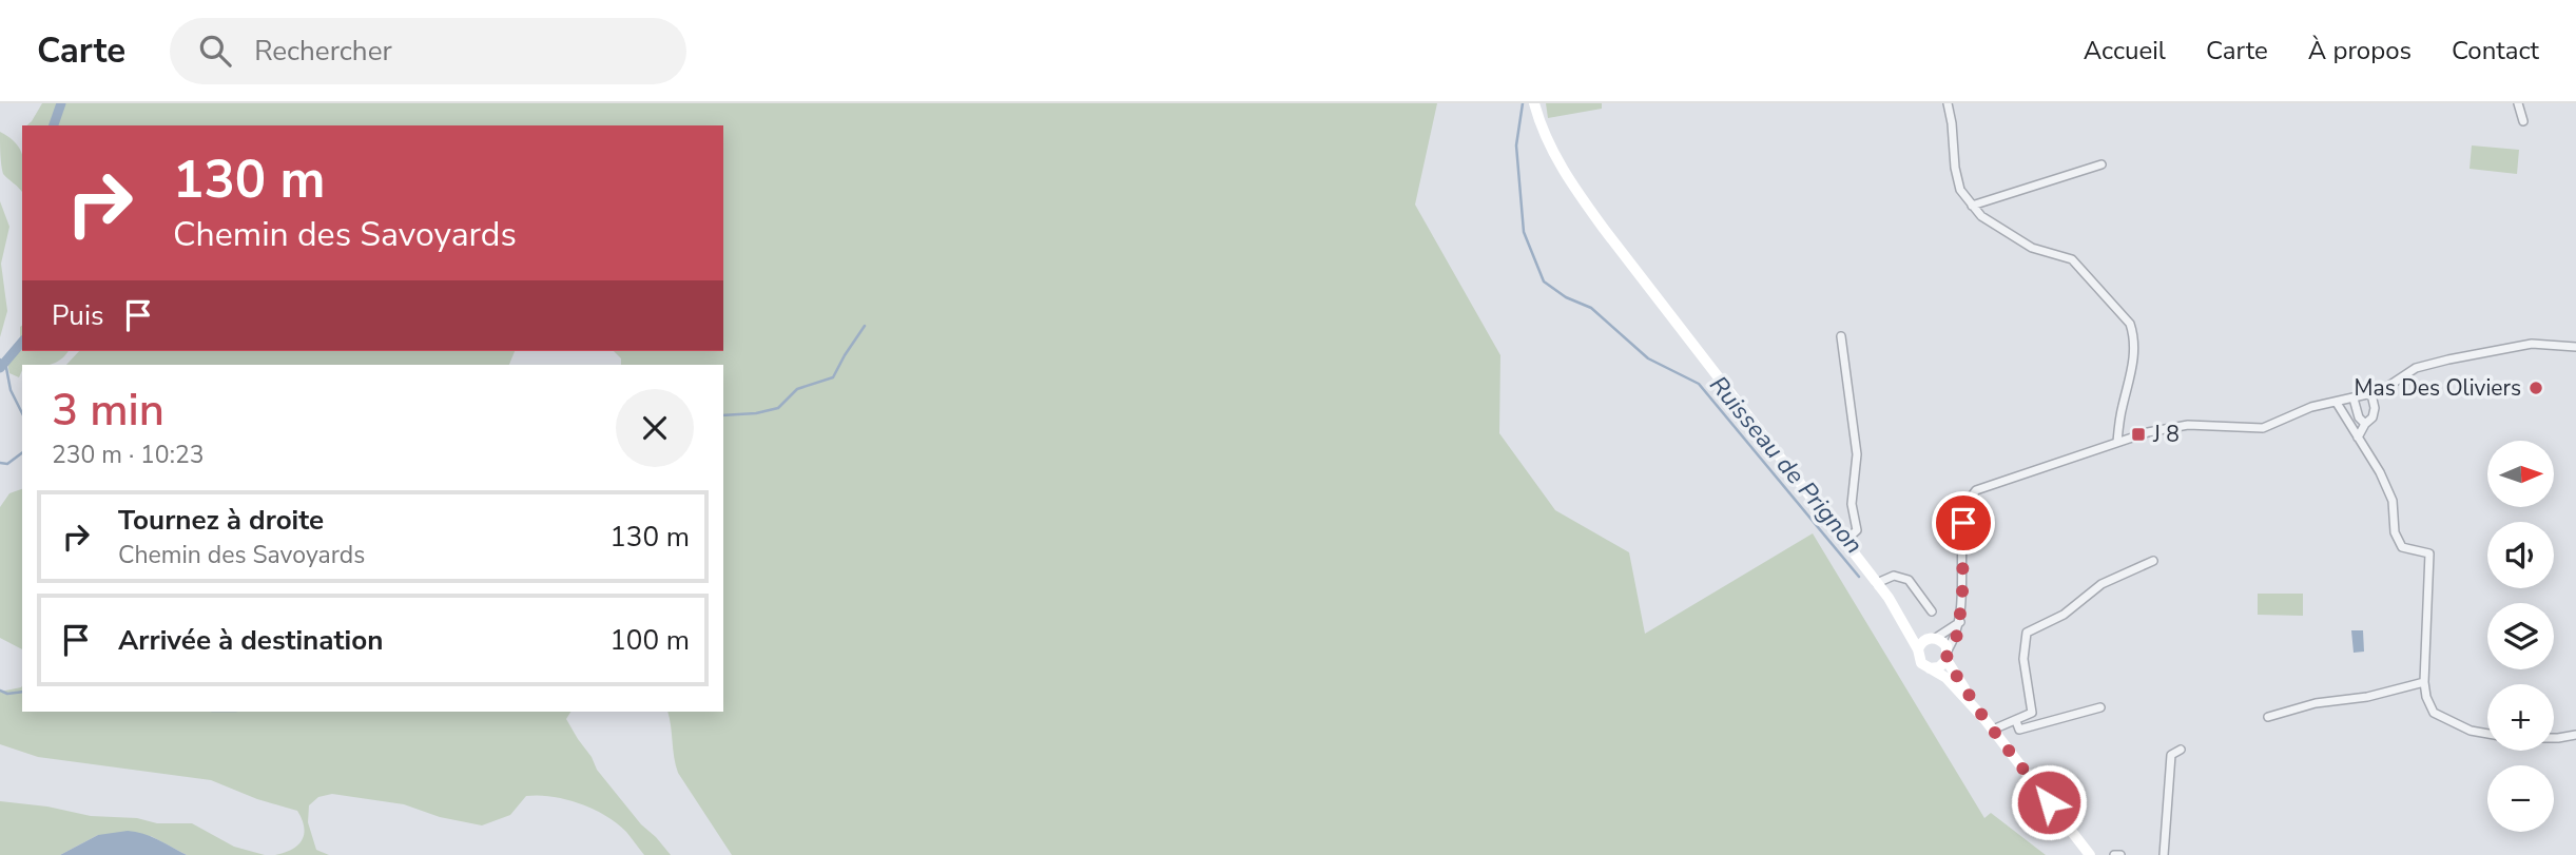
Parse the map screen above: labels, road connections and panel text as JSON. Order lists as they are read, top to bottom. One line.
{"water":["Ruisseau de Prignon"],"places":{"other":["Mas Des Oliviers"],"transit":["J 8"]},"north":"right","page":{"header":"Carte","search":"Rechercher","nav":["Accueil","Carte","À propos","Contact"],"turn":["130 m","Chemin des Savoyards"],"then":"Puis","heading":["3 min","230 m · 10:23"],"map_buttons":["+","−"],"list":[{"name":"Tournez à droite","note":"Chemin des Savoyards","value":"130 m"},{"name":"Arrivée à destination","value":"100 m"}]}}
